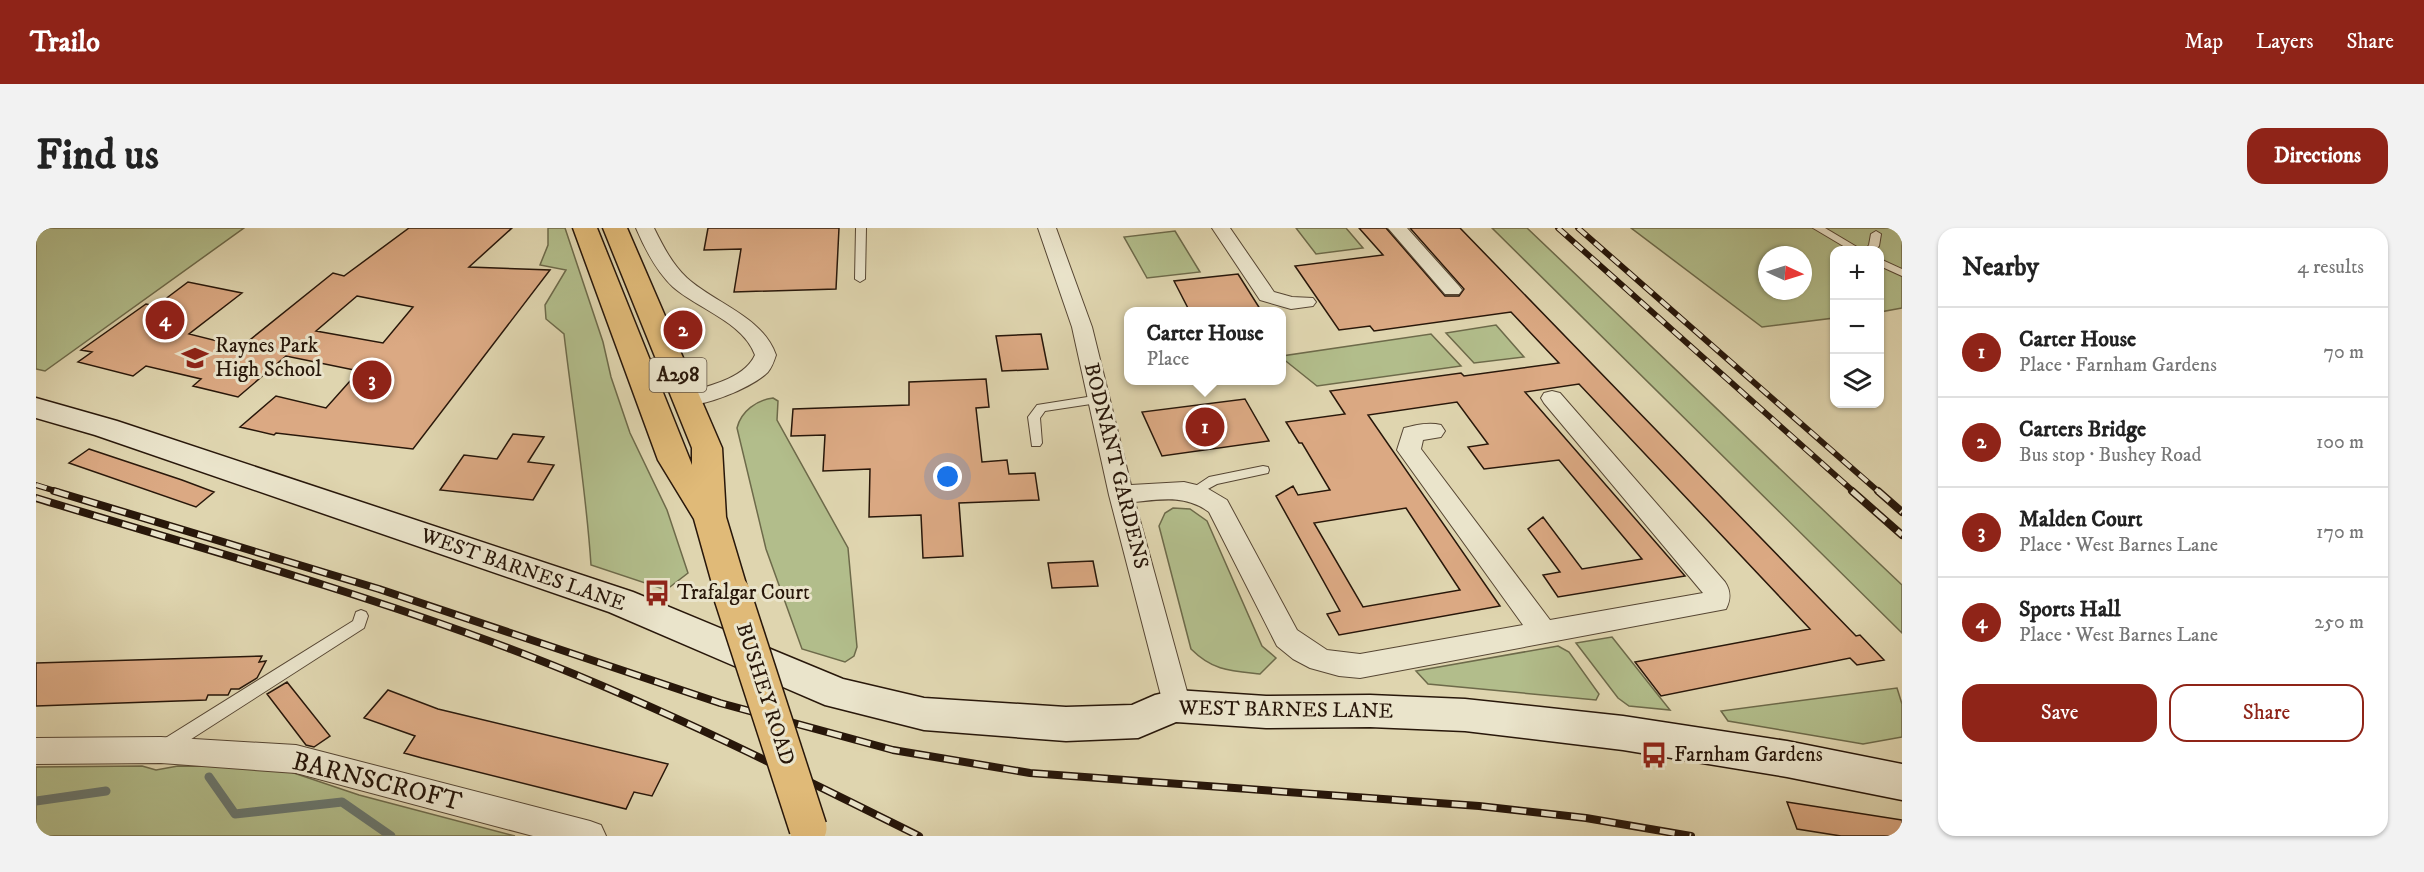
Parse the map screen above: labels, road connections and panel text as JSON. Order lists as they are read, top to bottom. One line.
{"streets":{"main road":["A298","WEST BARNES LANE","BUSHEY ROAD"],"street":["BODNANT GARDENS","BARNSCROFT"]},"crossings":[["BODNANT GARDENS","WEST BARNES LANE"]],"places":{"school or university":["Raynes Park High School"],"bus stop":["Trafalgar Court","Farnham Gardens"]},"north":"right","page":{"header":"Trailo","nav":["Map","Layers","Share"],"buttons":["Directions",["Save","Share"]],"title":"Find us","heading":["Nearby","4 results"],"map_buttons":["+","−"],"pins":["4","2","3","1"],"list":[{"mark":"1","name":"Carter House","note":"Place · Farnham Gardens","value":"70 m"},{"mark":"2","name":"Carters Bridge","note":"Bus stop · Bushey Road","value":"100 m"},{"mark":"3","name":"Malden Court","note":"Place · West Barnes Lane","value":"170 m"},{"mark":"4","name":"Sports Hall","note":"Place · West Barnes Lane","value":"250 m"}],"popup":["Carter House","Place"]}}
